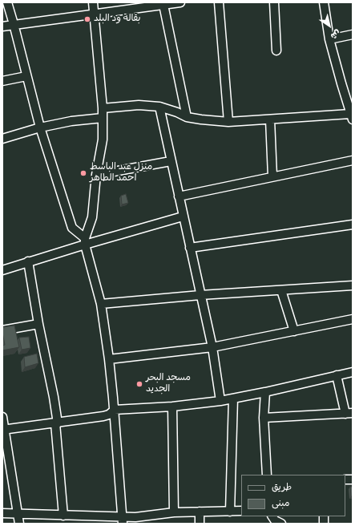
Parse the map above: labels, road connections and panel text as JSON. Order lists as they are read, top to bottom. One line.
{"places":["بقالة ود البلد","منزل عبد الباسط احمد الطاهر","مسجد البحر الجديد"],"legend":["طريق","مبنى"],"north":"bottom right"}
